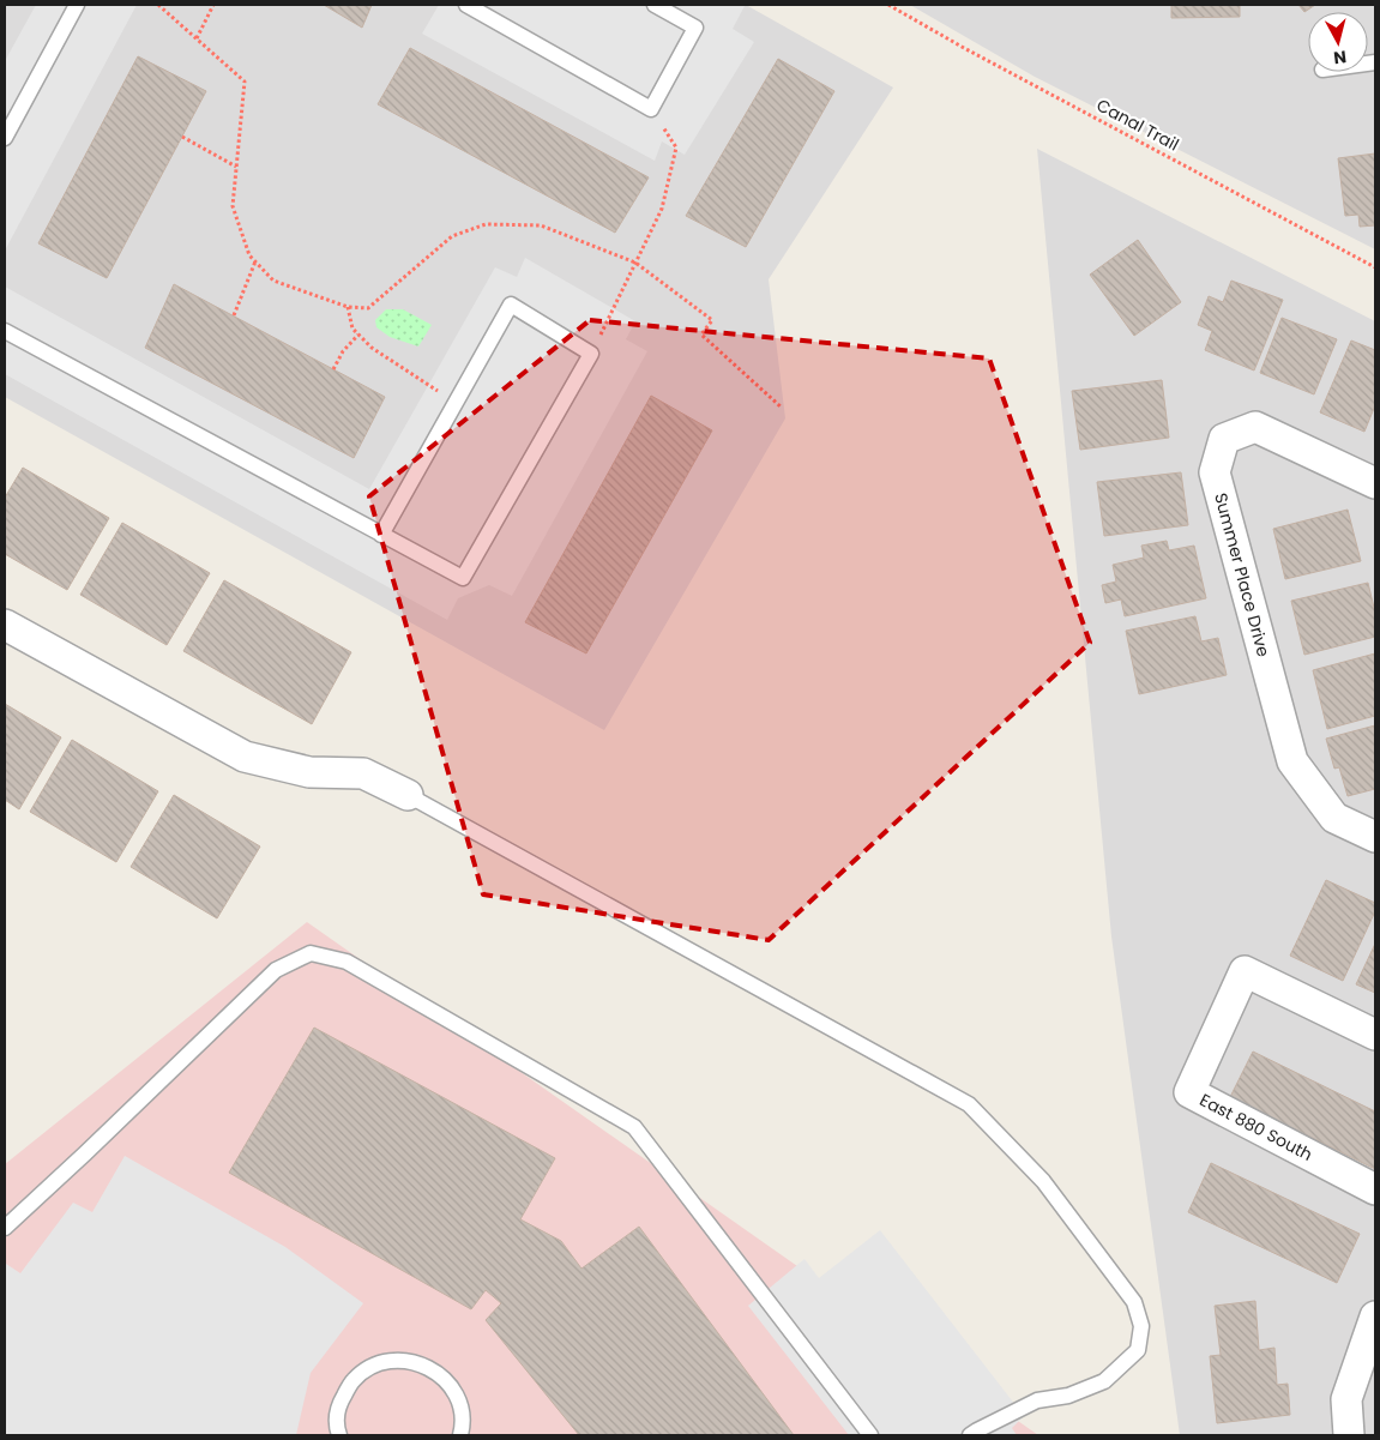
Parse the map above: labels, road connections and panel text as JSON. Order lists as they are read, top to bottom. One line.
{"streets":{"street":["Summer Place Drive","East 880 South"],"path":["Canal Trail"]},"north":"bottom"}
